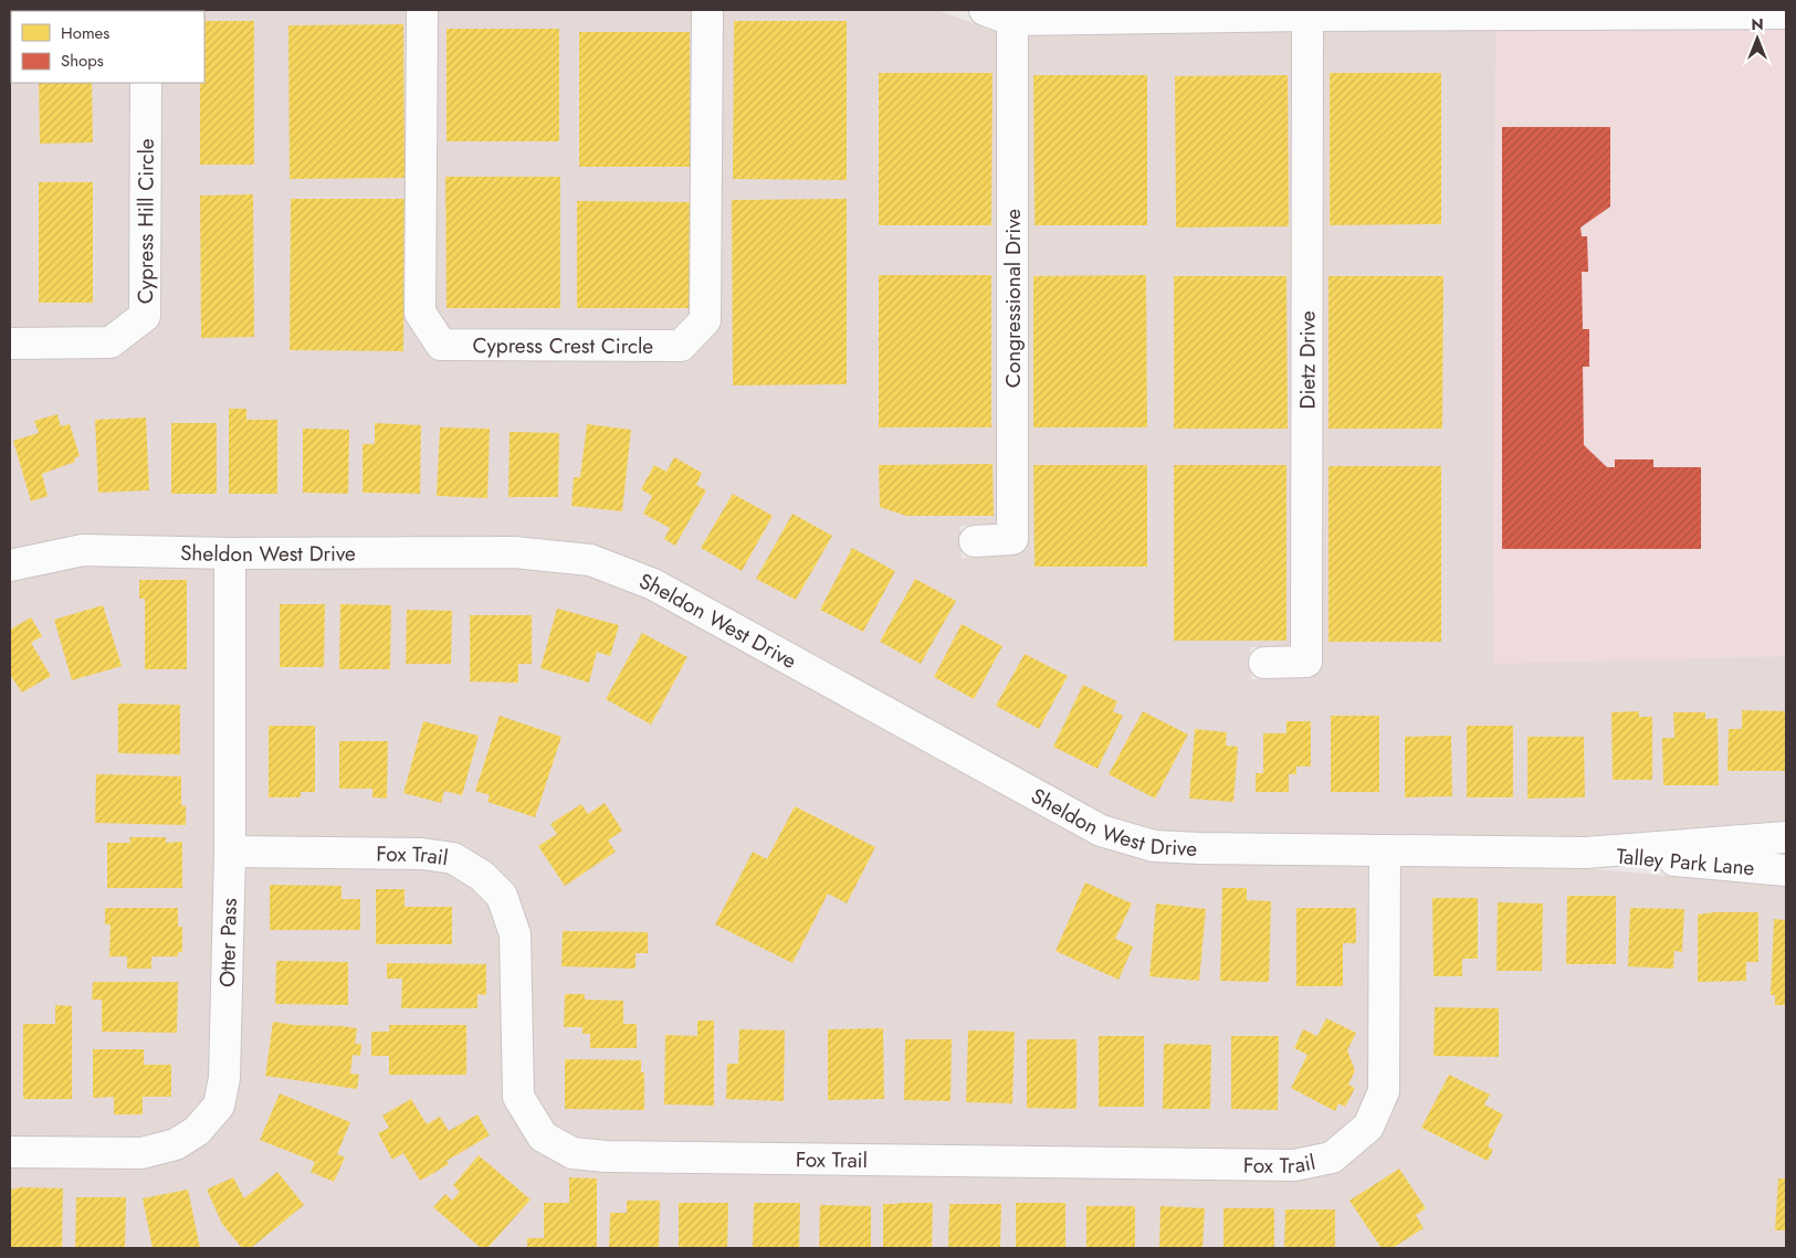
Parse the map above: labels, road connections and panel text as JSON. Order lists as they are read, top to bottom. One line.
{"streets":{"street":["Cypress Hill Circle","Congressional Drive","Cypress Crest Circle","Dietz Drive","Sheldon West Drive","Fox Trail","Talley Park Lane","Otter Pass"]},"crossings":[["Sheldon West Drive","Fox Trail"],["Sheldon West Drive","Talley Park Lane"],["Sheldon West Drive","Otter Pass"],["Fox Trail","Talley Park Lane"],["Fox Trail","Otter Pass"]],"legend":["Homes","Shops"],"north":"top"}
